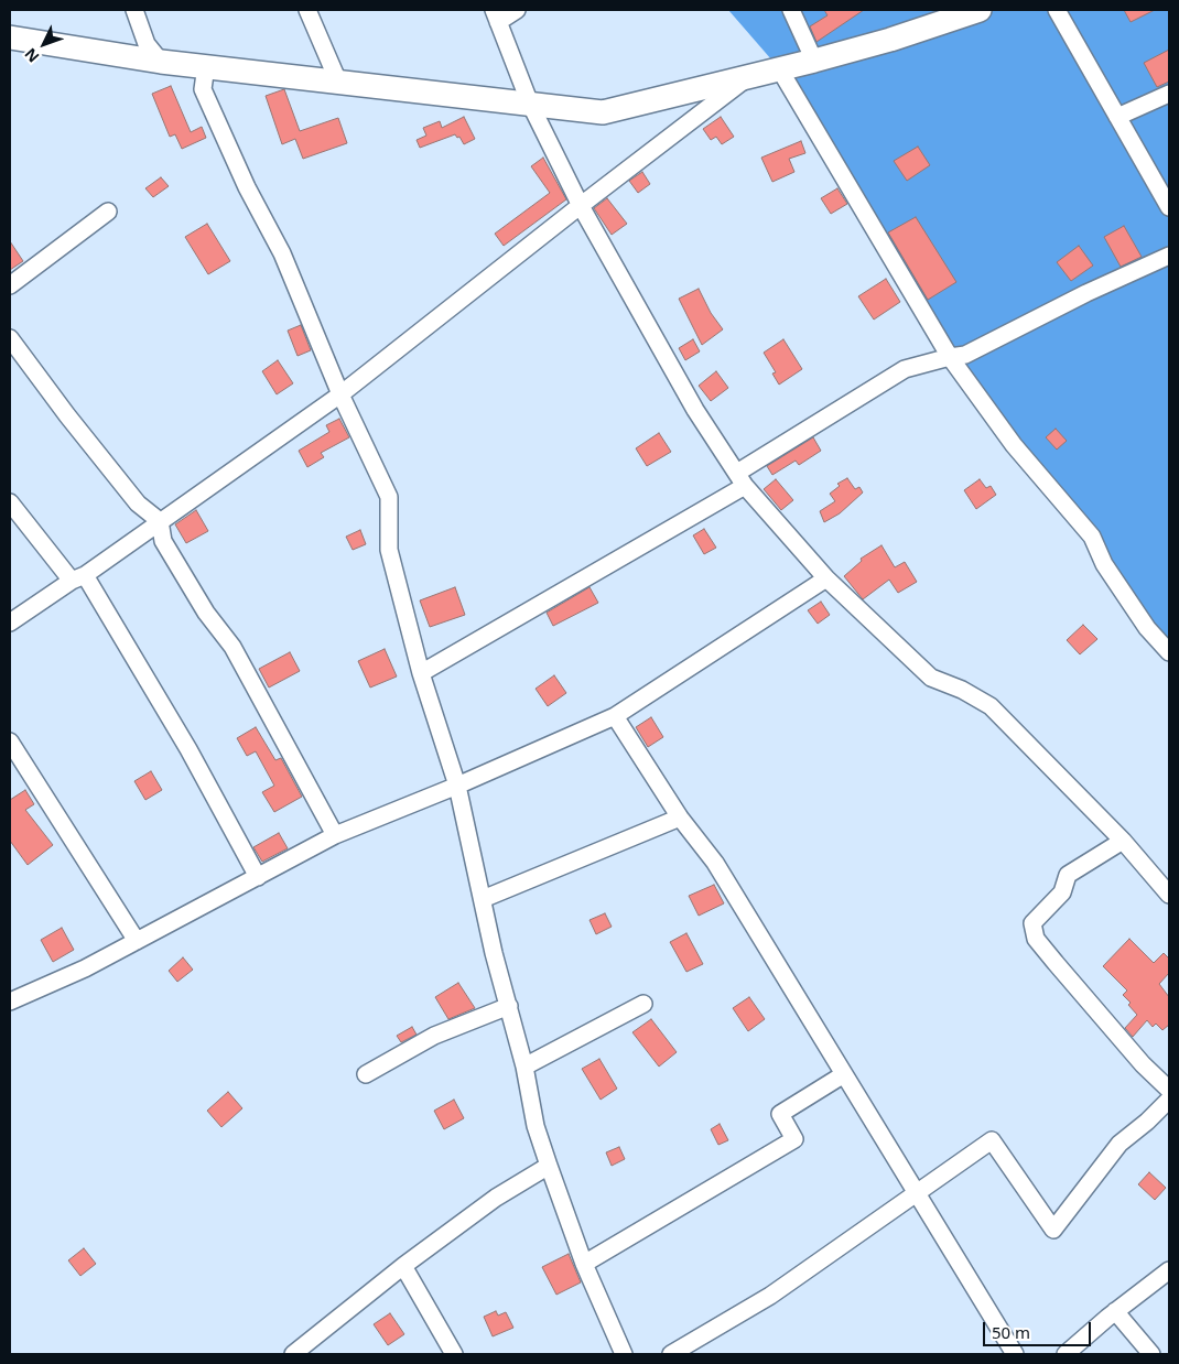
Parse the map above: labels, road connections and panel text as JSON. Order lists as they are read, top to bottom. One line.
{"scale_bar":"50 m","north":"bottom left"}
